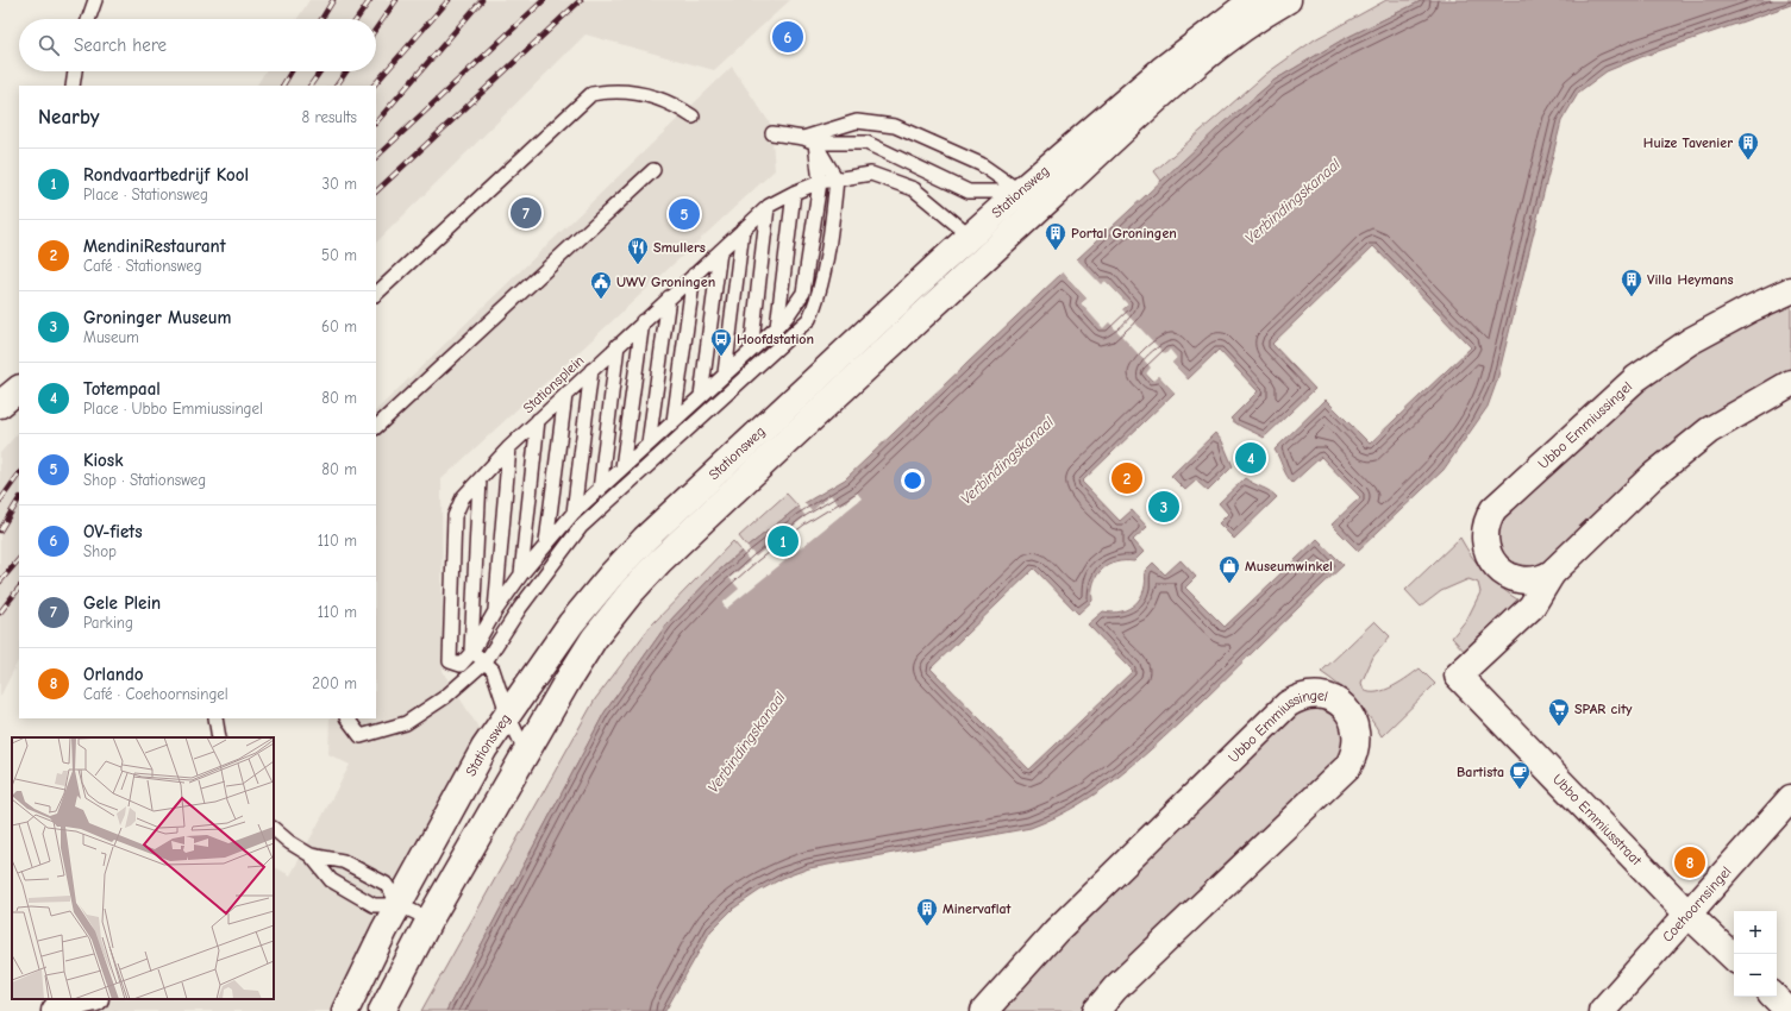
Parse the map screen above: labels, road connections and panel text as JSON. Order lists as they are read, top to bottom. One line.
{"streets":{"main road":["Stationsweg","Ubbo Emmiussingel","Ubbo Emmiusstraat","Coehoornsingel"],"lane":["Stationsplein"]},"crossings":[["Stationsweg","Stationsplein"],["Ubbo Emmiussingel","Ubbo Emmiusstraat"],["Ubbo Emmiusstraat","Coehoornsingel"]],"water":["Verbindingskanaal"],"places":{"building":["Huize Tavenier","Portal Groningen","Villa Heymans","Minervaflat"],"restaurant":["Smullers"],"public building":["UWV Groningen"],"bus stop":["Hoofdstation"],"shop":["Museumwinkel"],"supermarket":["SPAR city"],"cafe":["Bartista"]},"page":{"pins":["6","7","5","4","2","3","1","8"],"search":"Search here","heading":["Nearby","8 results"],"list":[{"mark":"1","name":"Rondvaartbedrijf Kool","note":"Place · Stationsweg","value":"30 m"},{"mark":"2","name":"MendiniRestaurant","note":"Café · Stationsweg","value":"50 m"},{"mark":"3","name":"Groninger Museum","note":"Museum","value":"60 m"},{"mark":"4","name":"Totempaal","note":"Place · Ubbo Emmiussingel","value":"80 m"},{"mark":"5","name":"Kiosk","note":"Shop · Stationsweg","value":"80 m"},{"mark":"6","name":"OV-fiets","note":"Shop","value":"110 m"},{"mark":"7","name":"Gele Plein","note":"Parking","value":"110 m"},{"mark":"8","name":"Orlando","note":"Café · Coehoornsingel","value":"200 m"}],"map_buttons":["+","−"]}}
